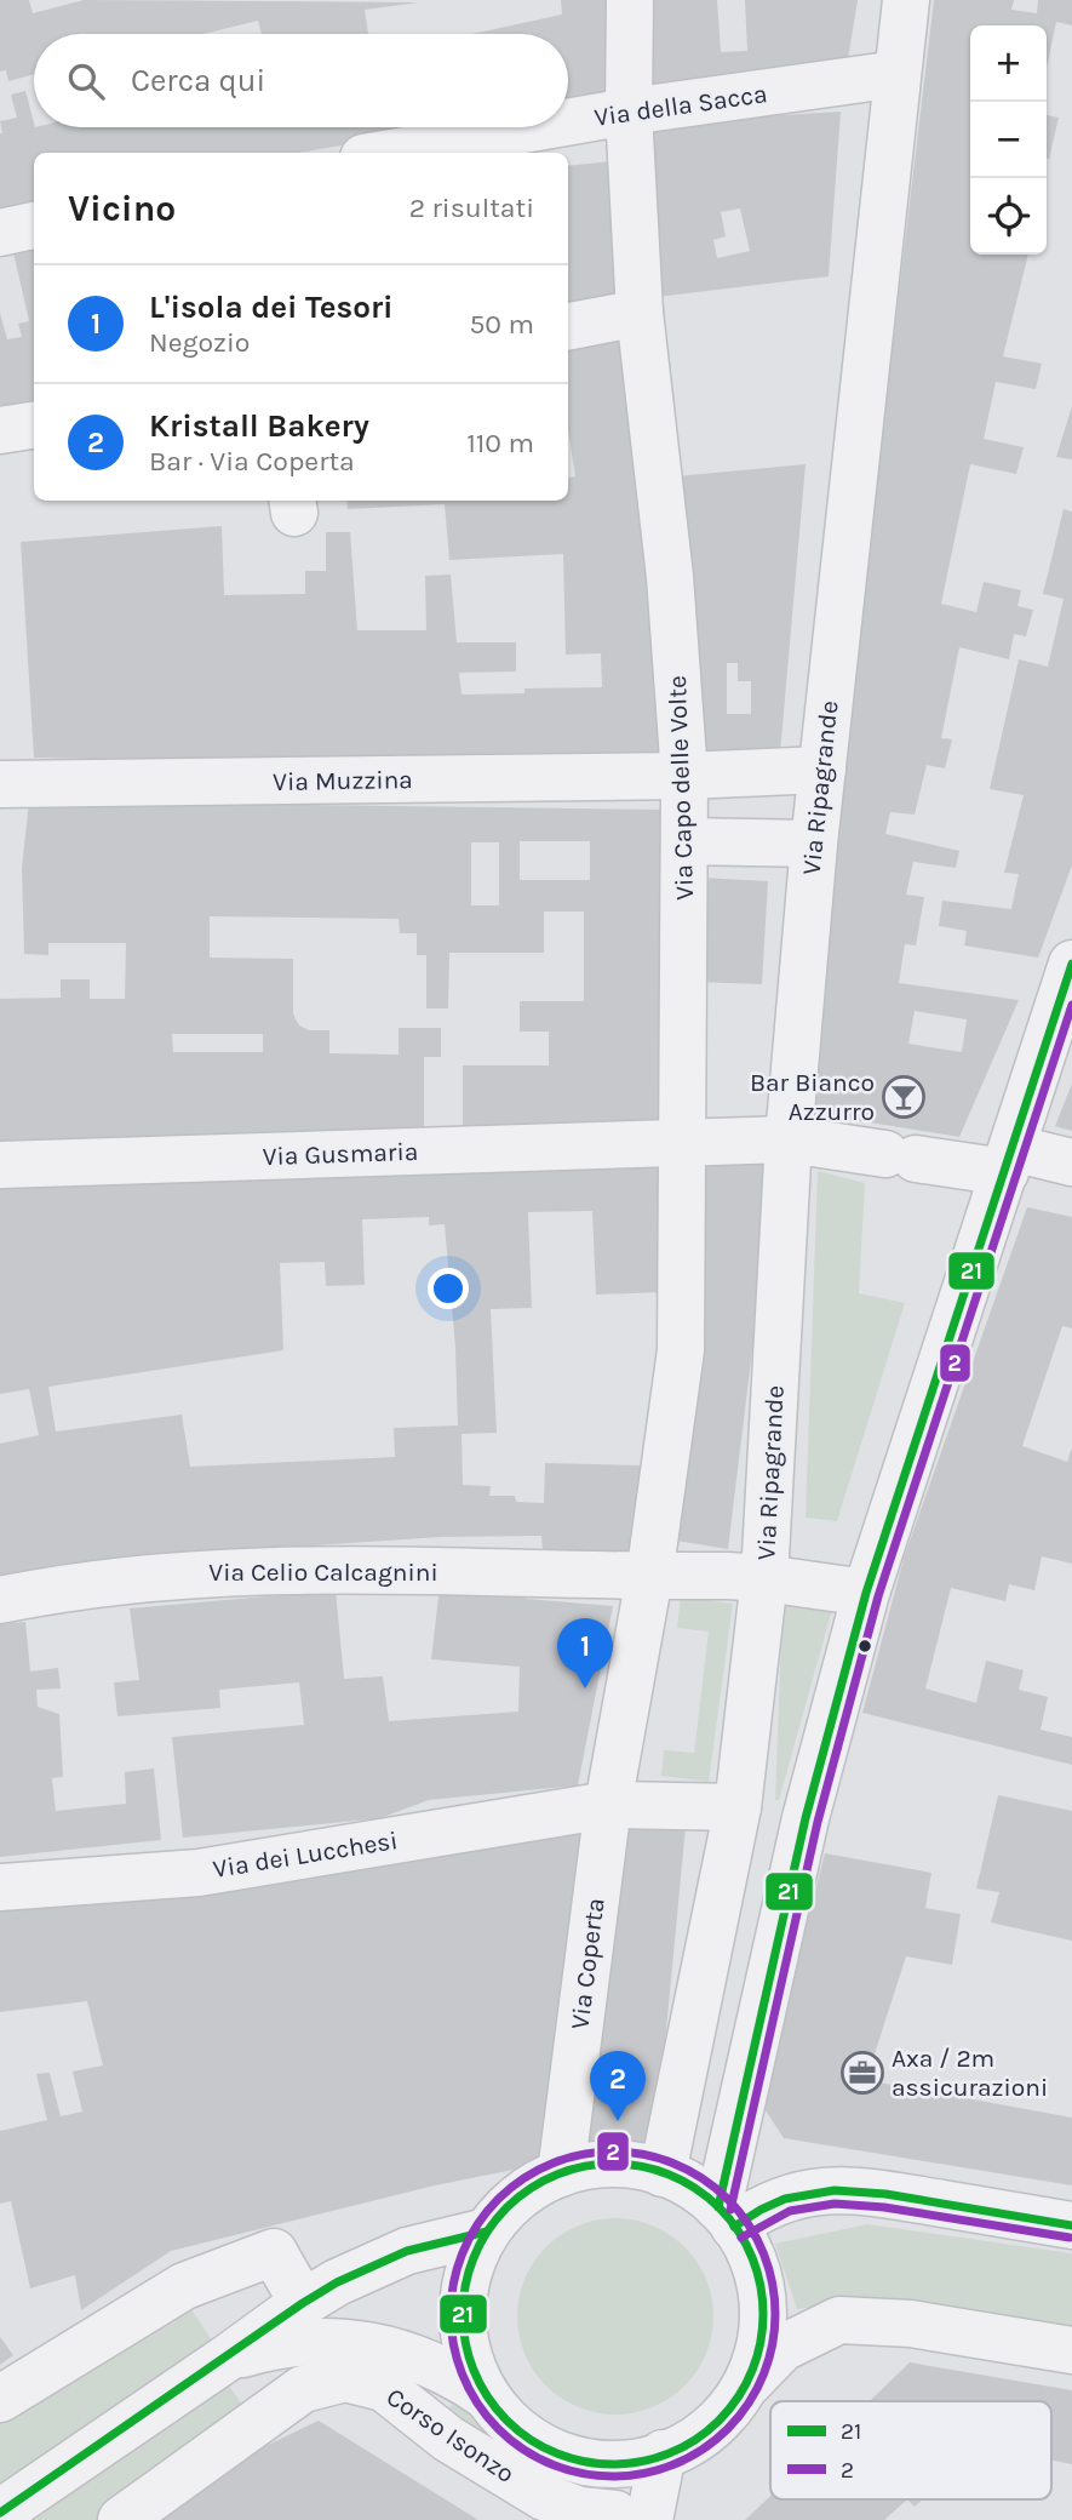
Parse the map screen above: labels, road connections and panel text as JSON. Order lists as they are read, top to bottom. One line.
{"streets":{"street":["Via della Sacca","Via Muzzina","Via Capo delle Volte","Via Ripagrande","Via Gusmaria","Via Celio Calcagnini","Via dei Lucchesi","Via Coperta","Corso Isonzo"]},"crossings":[["Via della Sacca","Via Capo delle Volte"],["Via della Sacca","Via Ripagrande"],["Via Muzzina","Via Capo delle Volte"],["Via Muzzina","Via Ripagrande"],["Via Capo delle Volte","Via Gusmaria"],["Via Capo delle Volte","Via Celio Calcagnini"],["Via Capo delle Volte","Via Coperta"],["Via Ripagrande","Via Gusmaria"],["Via Ripagrande","Via Celio Calcagnini"],["Via Ripagrande","Via dei Lucchesi"],["Via Celio Calcagnini","Via Coperta"],["Via dei Lucchesi","Via Coperta"],["Via Coperta","Corso Isonzo"]],"places":{"bar":["Bar Bianco Azzurro"],"office":["Axa / 2m assicurazioni"]},"lines":["transit line 21","transit line 2"],"legend":["21","2"],"page":{"map_buttons":["+","−"],"search":"Cerca qui","heading":["Vicino","2 risultati"],"list":[{"mark":"1","name":"L'isola dei Tesori","note":"Negozio","value":"50 m"},{"mark":"2","name":"Kristall Bakery","note":"Bar · Via Coperta","value":"110 m"}],"pins":["1","2"]}}
